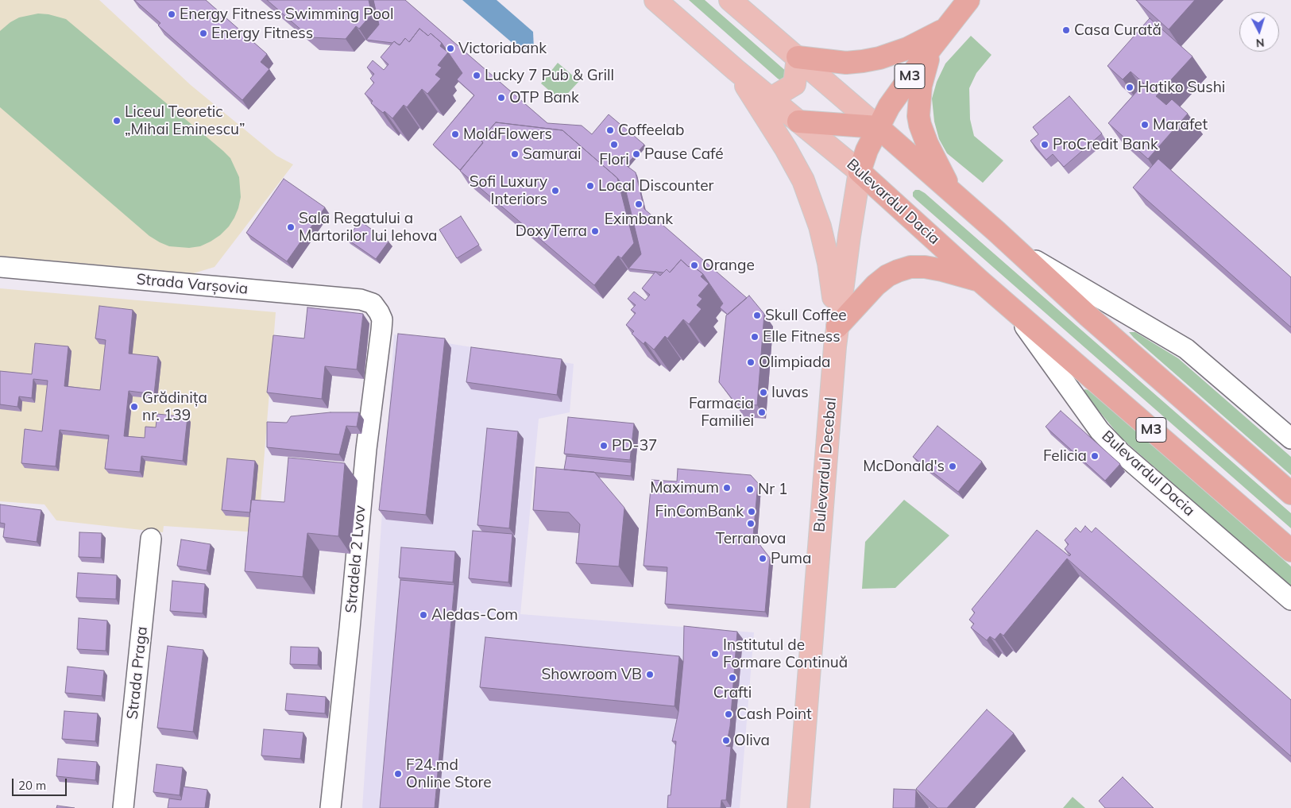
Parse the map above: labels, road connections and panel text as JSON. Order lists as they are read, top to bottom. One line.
{"streets":{"highway":["M3","Bulevardul Dacia","Bulevardul Decebal"],"street":["Strada Varșovia","Stradela 2 Lvov","Strada Praga"]},"crossings":[["M3","Bulevardul Decebal"],["Bulevardul Dacia","Bulevardul Decebal"],["Strada Varșovia","Stradela 2 Lvov"]],"places":["Energy Fitness Swimming Pool","Casa Curată","Energy Fitness","Victoriabank","Lucky 7 Pub & Grill","Hatiko Sushi","OTP Bank","Liceul Teoretic „Mihai Eminescu”","Marafet","Coffeelab","MoldFlowers","Flori","ProCredit Bank","Samurai","Pause Café","Local Discounter","Sofi Luxury Interiors","Eximbank","Sala Regatului a Martorilor lui Iehova","DoxyTerra","Orange","Skull Coffee","Elle Fitness","Olimpiada","Iuvas","Grădinița nr. 139","Farmacia Familiei","PD-37","Felicia","McDonald's","Maximum","Nr 1","FinComBank","Terranova","Puma","Aledas-Com","Institutul de Formare Continuă","Showroom VB","Crafti","Cash Point","Oliva","F24.md Online Store"],"scale_bar":"20 m","north":"bottom"}
